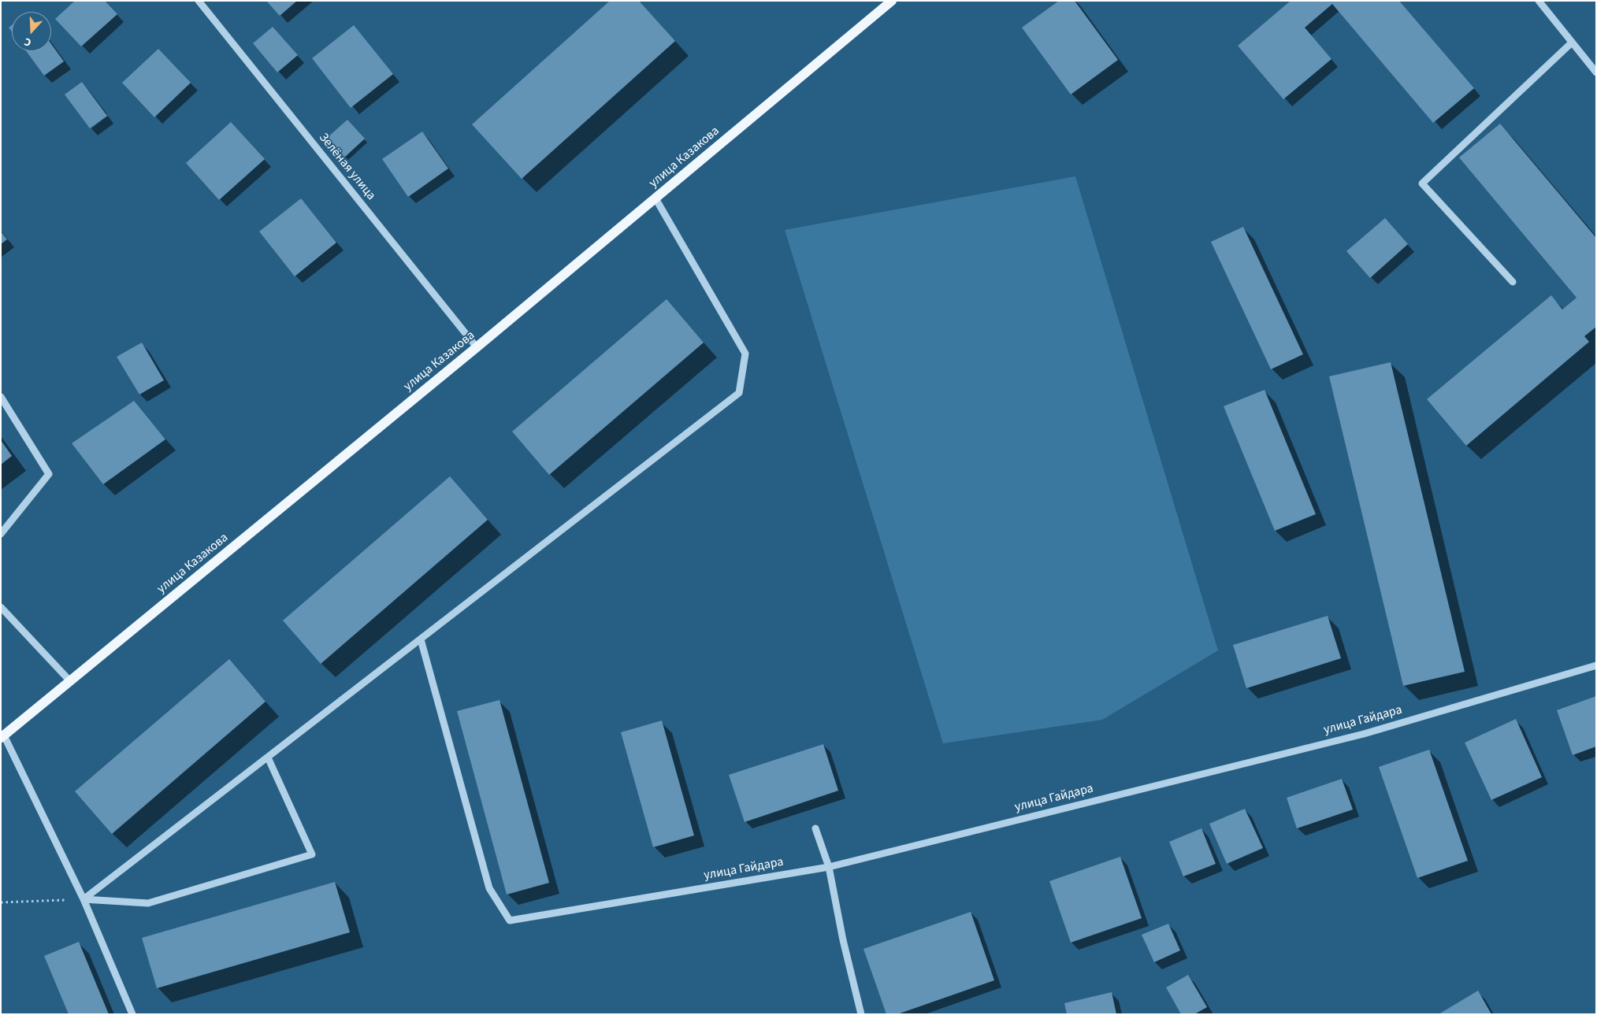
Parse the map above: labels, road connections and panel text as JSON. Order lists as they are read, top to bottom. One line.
{"streets":{"main road":["улица Казакова"],"street":["Зелёная улица","улица Гайдара"]},"crossings":[["улица Казакова","Зелёная улица"]],"north":"bottom"}
